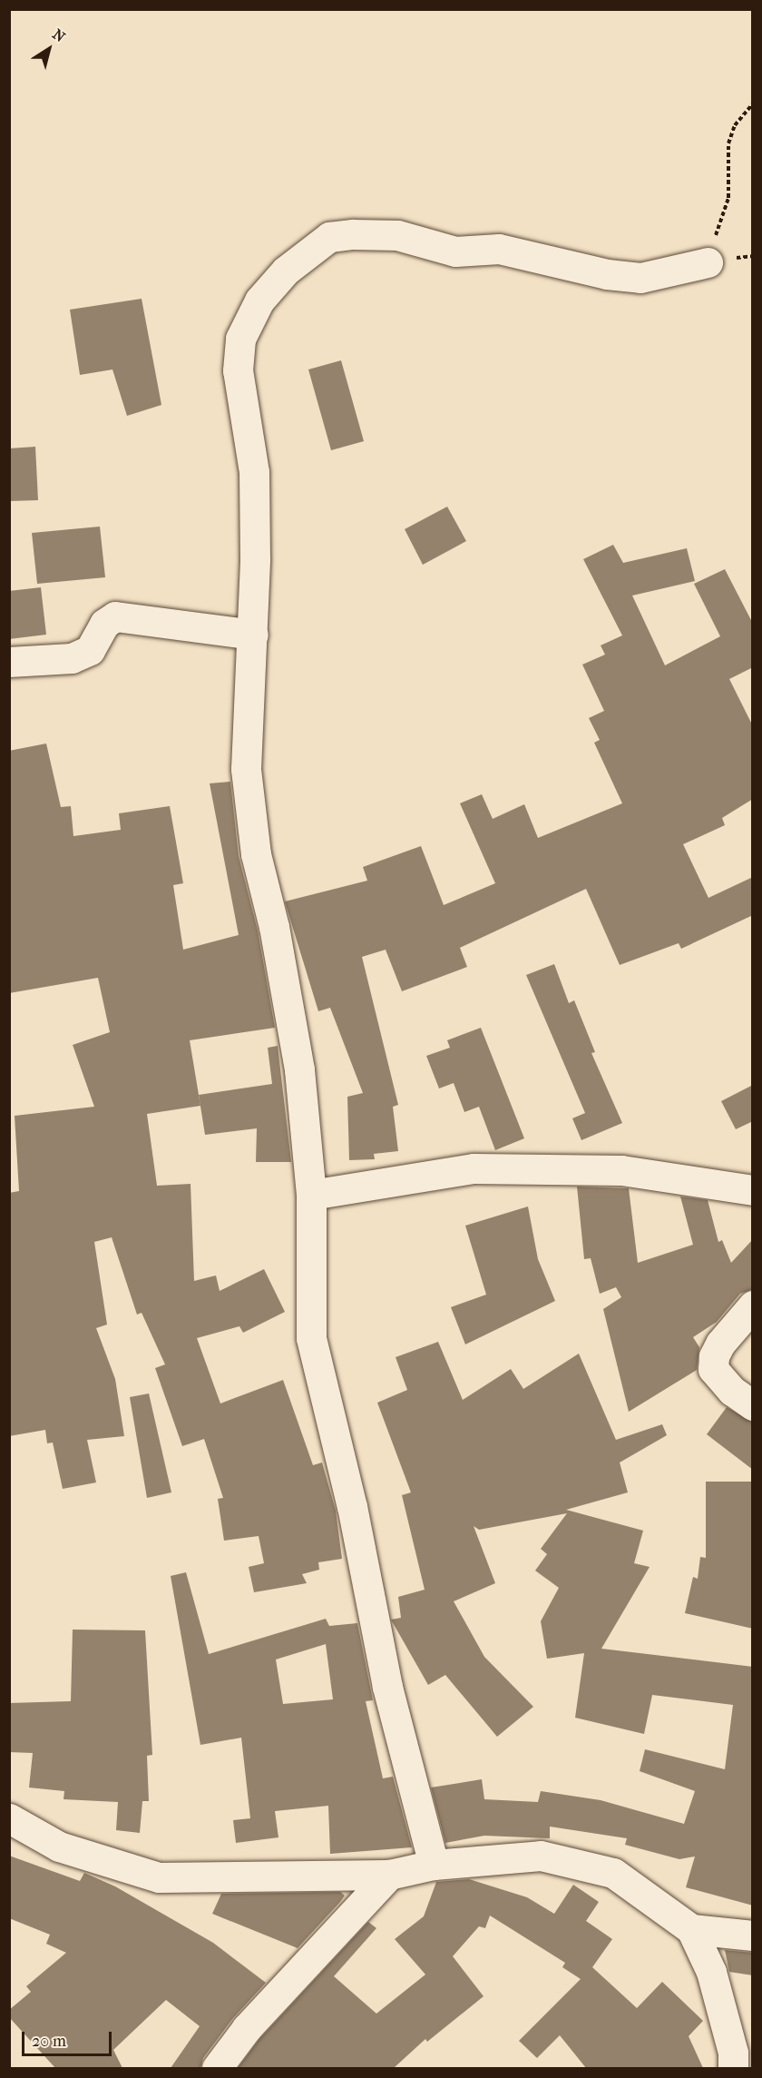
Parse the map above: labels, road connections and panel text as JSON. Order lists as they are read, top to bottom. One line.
{"scale_bar":"20 m","north":"top right"}
